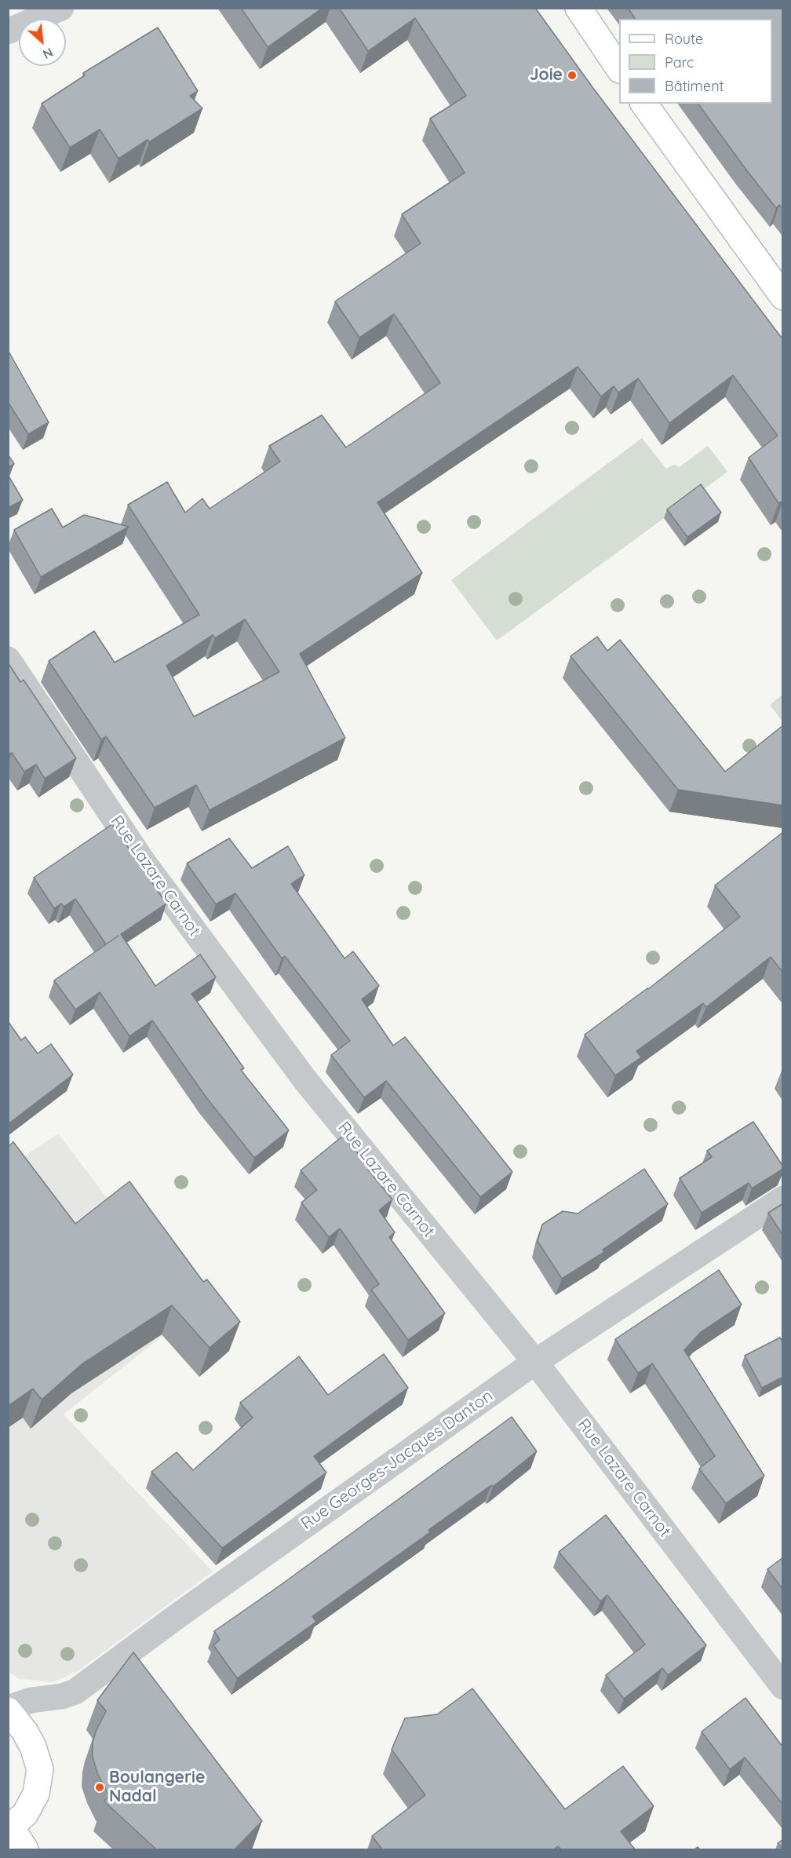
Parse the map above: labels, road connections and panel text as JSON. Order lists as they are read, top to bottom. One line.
{"streets":{"street":["Rue Lazare Carnot","Rue Georges-Jacques Danton"]},"crossings":[["Rue Lazare Carnot","Rue Georges-Jacques Danton"]],"places":["Joie","Boulangerie Nadal"],"legend":["Route","Parc","Bâtiment"],"north":"bottom right"}
